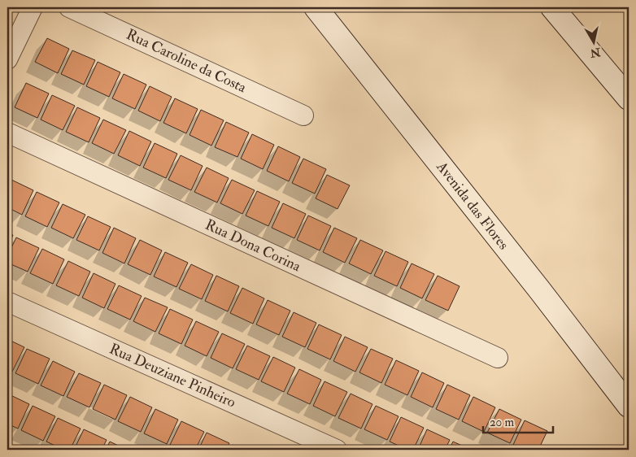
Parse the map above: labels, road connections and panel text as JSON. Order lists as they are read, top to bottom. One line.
{"streets":{"main road":["Avenida das Flores"],"street":["Rua Caroline da Costa","Rua Dona Corina","Rua Deuziane Pinheiro"]},"scale_bar":"20 m","north":"bottom"}
